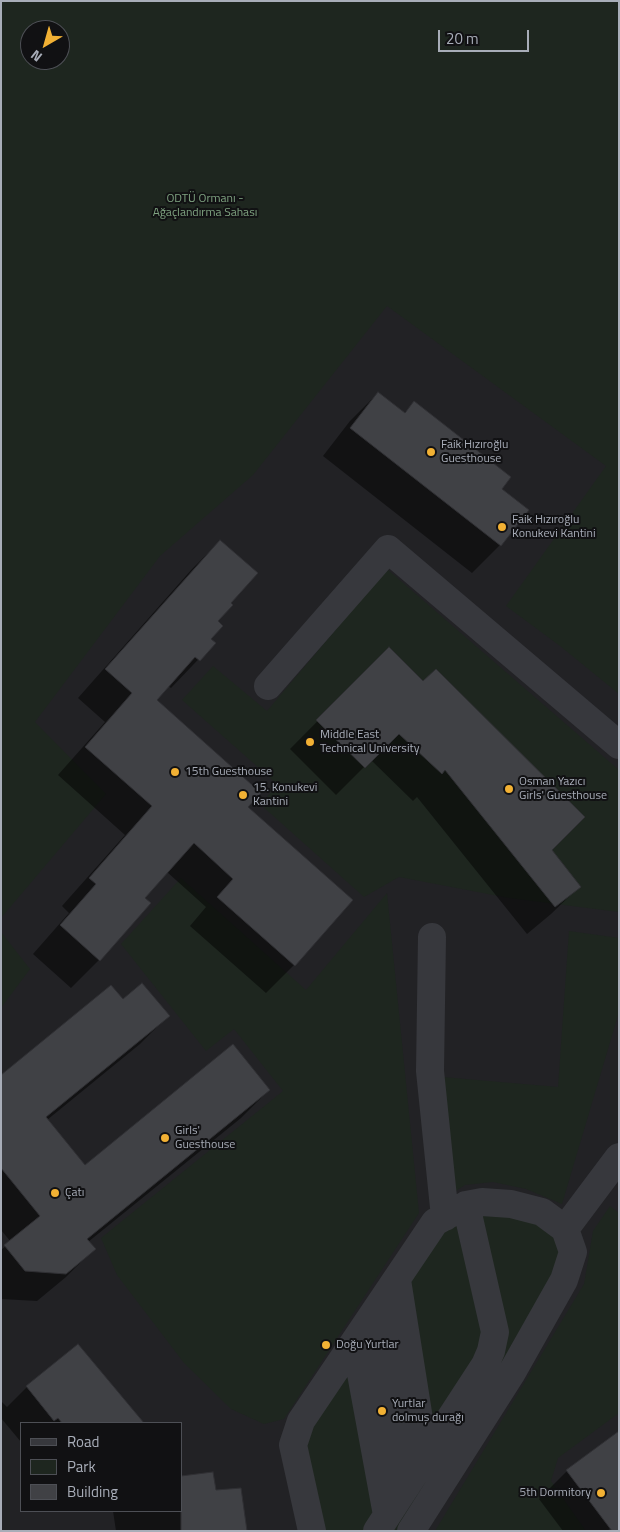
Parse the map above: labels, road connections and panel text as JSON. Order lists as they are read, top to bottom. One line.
{"parks":["ODTÜ Ormanı - Ağaçlandırma Sahası"],"places":["Faik Hızıroğlu Guesthouse","Faik Hızıroğlu Konukevi Kantini","Middle East Technical University","15th Guesthouse","Osman Yazıcı Girls' Guesthouse","15. Konukevi Kantini","Girls' Guesthouse","Çatı","Doğu Yurtlar","Yurtlar dolmuş durağı","5th Dormitory"],"legend":["Road","Park","Building"],"scale_bar":"20 m","north":"bottom left"}
